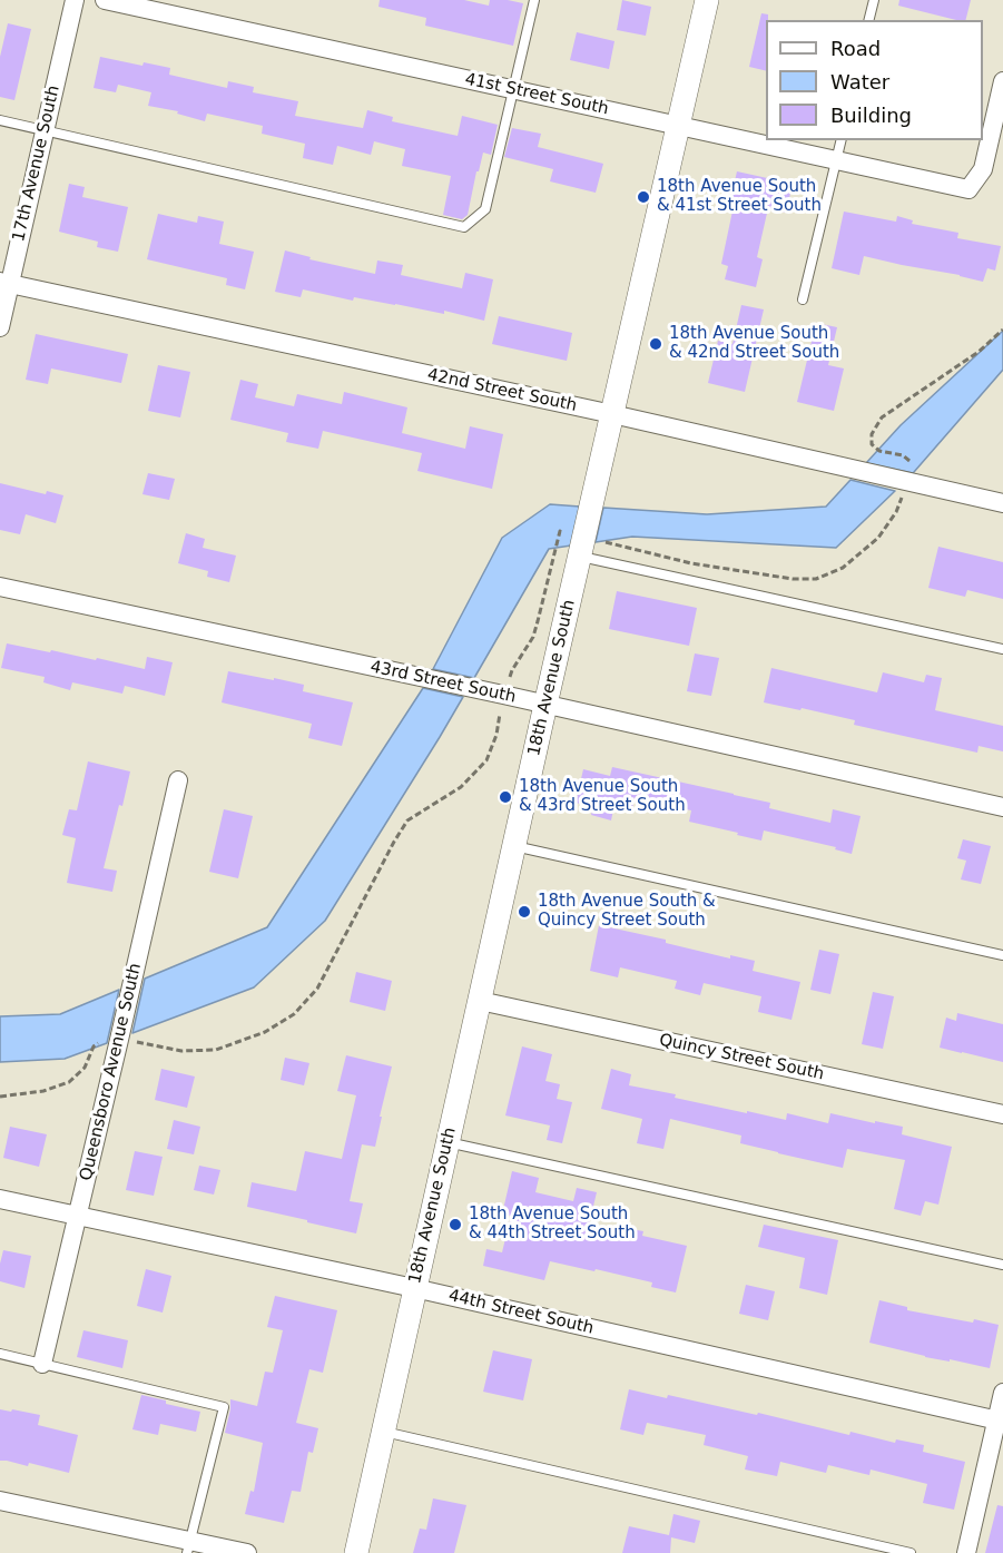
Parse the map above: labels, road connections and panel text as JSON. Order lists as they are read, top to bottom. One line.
{"streets":{"street":["41st Street South","17th Avenue South","42nd Street South","18th Avenue South","43rd Street South","Quincy Street South","Queensboro Avenue South","44th Street South"]},"crossings":[["41st Street South","18th Avenue South"],["17th Avenue South","42nd Street South"],["42nd Street South","18th Avenue South"],["18th Avenue South","43rd Street South"],["18th Avenue South","Quincy Street South"],["18th Avenue South","44th Street South"],["Queensboro Avenue South","44th Street South"]],"places":["18th Avenue South & 41st Street South","18th Avenue South & 42nd Street South","18th Avenue South & 43rd Street South","18th Avenue South & Quincy Street South","18th Avenue South & 44th Street South"],"legend":["Road","Water","Building"]}
